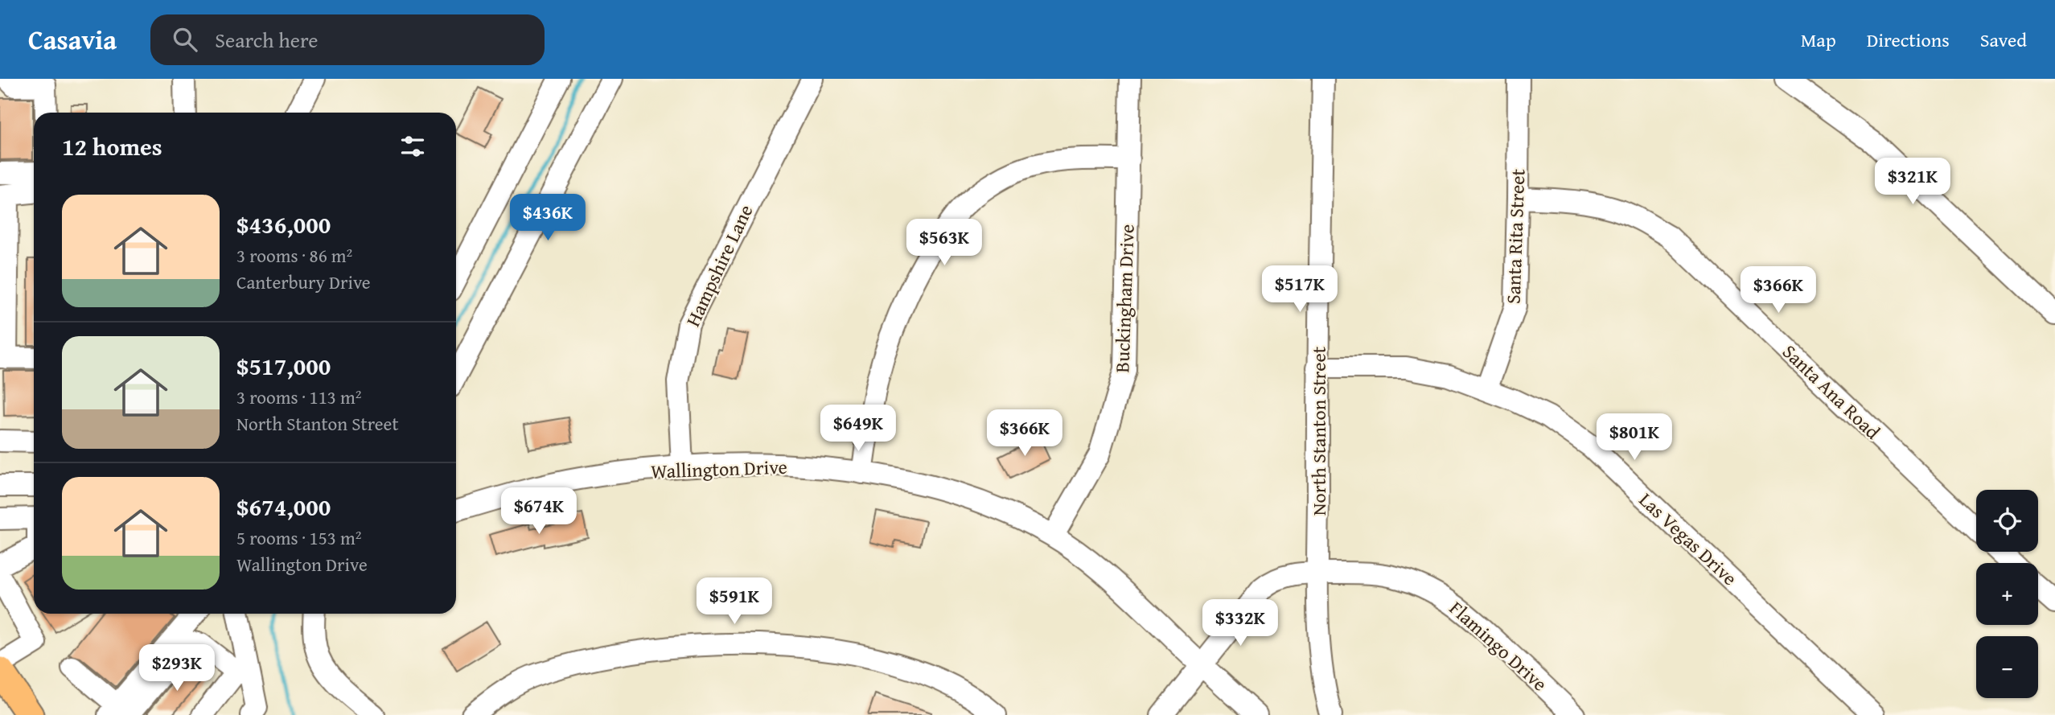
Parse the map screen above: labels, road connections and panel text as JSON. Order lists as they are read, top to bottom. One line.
{"streets":{"street":["Santa Rita Street","Hampshire Lane","Buckingham Drive","Santa Ana Road","North Stanton Street","Wallington Drive","Las Vegas Drive","Flamingo Drive"]},"crossings":[["Santa Rita Street","Santa Ana Road"],["Santa Rita Street","Las Vegas Drive"],["Hampshire Lane","Wallington Drive"],["Buckingham Drive","Wallington Drive"],["North Stanton Street","Las Vegas Drive"],["North Stanton Street","Flamingo Drive"],["Wallington Drive","Flamingo Drive"]],"page":{"header":"Casavia","search":"Search here","nav":["Map","Directions","Saved"],"heading":"12 homes","price":["$321K","$436K","$563K","$517K","$366K","$649K","$366K","$801K","$674K","$591K","$332K","$293K"],"list":[{"name":"$436,000","note":"3 rooms · 86 m² · Canterbury Drive"},{"name":"$517,000","note":"3 rooms · 113 m² · North Stanton Street"},{"name":"$674,000","note":"5 rooms · 153 m² · Wallington Drive"}],"map_buttons":["+","−"]}}
